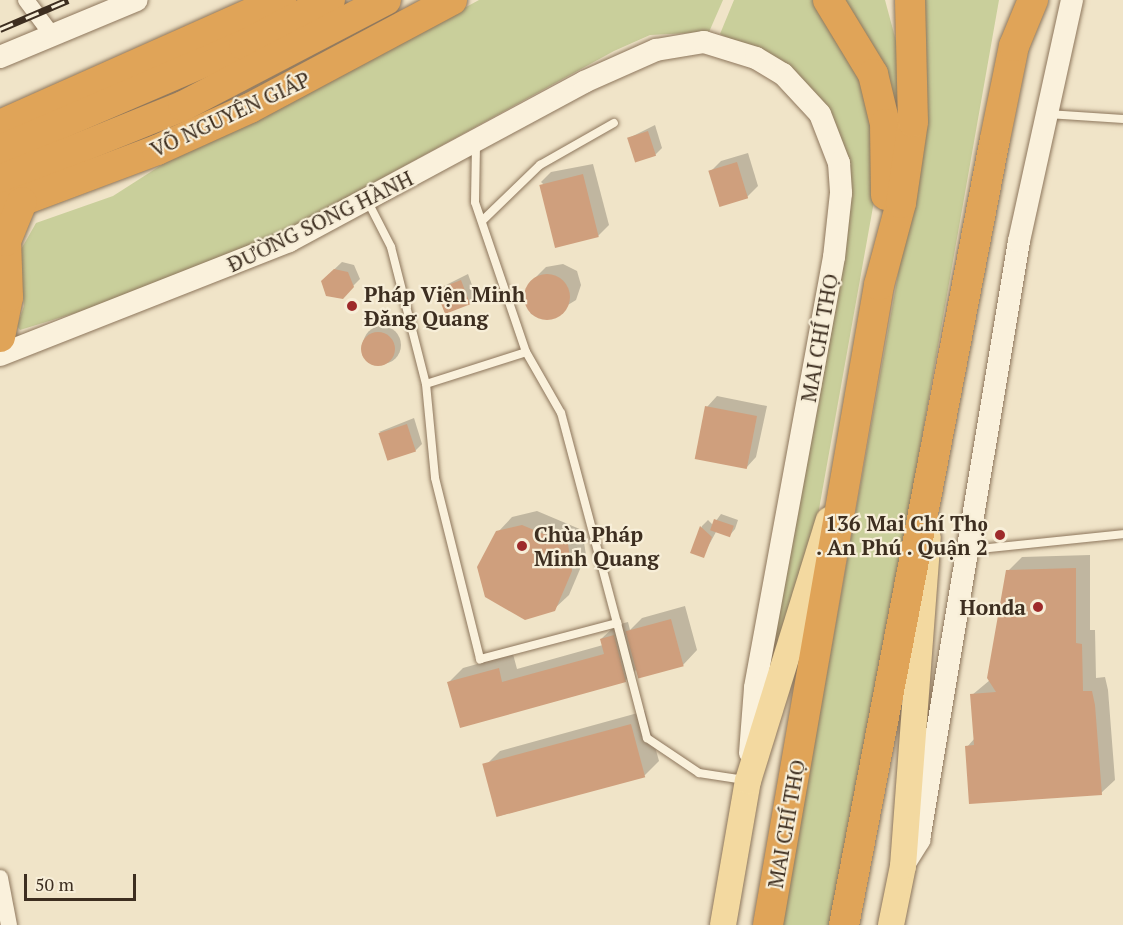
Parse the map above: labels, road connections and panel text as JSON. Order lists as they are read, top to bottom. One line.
{"streets":{"highway":["VÕ NGUYÊN GIÁP","MAI CHÍ THỌ"],"main road":["ĐƯỜNG SONG HÀNH"]},"crossings":[["ĐƯỜNG SONG HÀNH","MAI CHÍ THỌ"]],"places":["Pháp Viện Minh Đăng Quang","136 Mai Chí Thọ . An Phú . Quận 2","Chùa Pháp Minh Quang","Honda"],"scale_bar":"50 m"}
